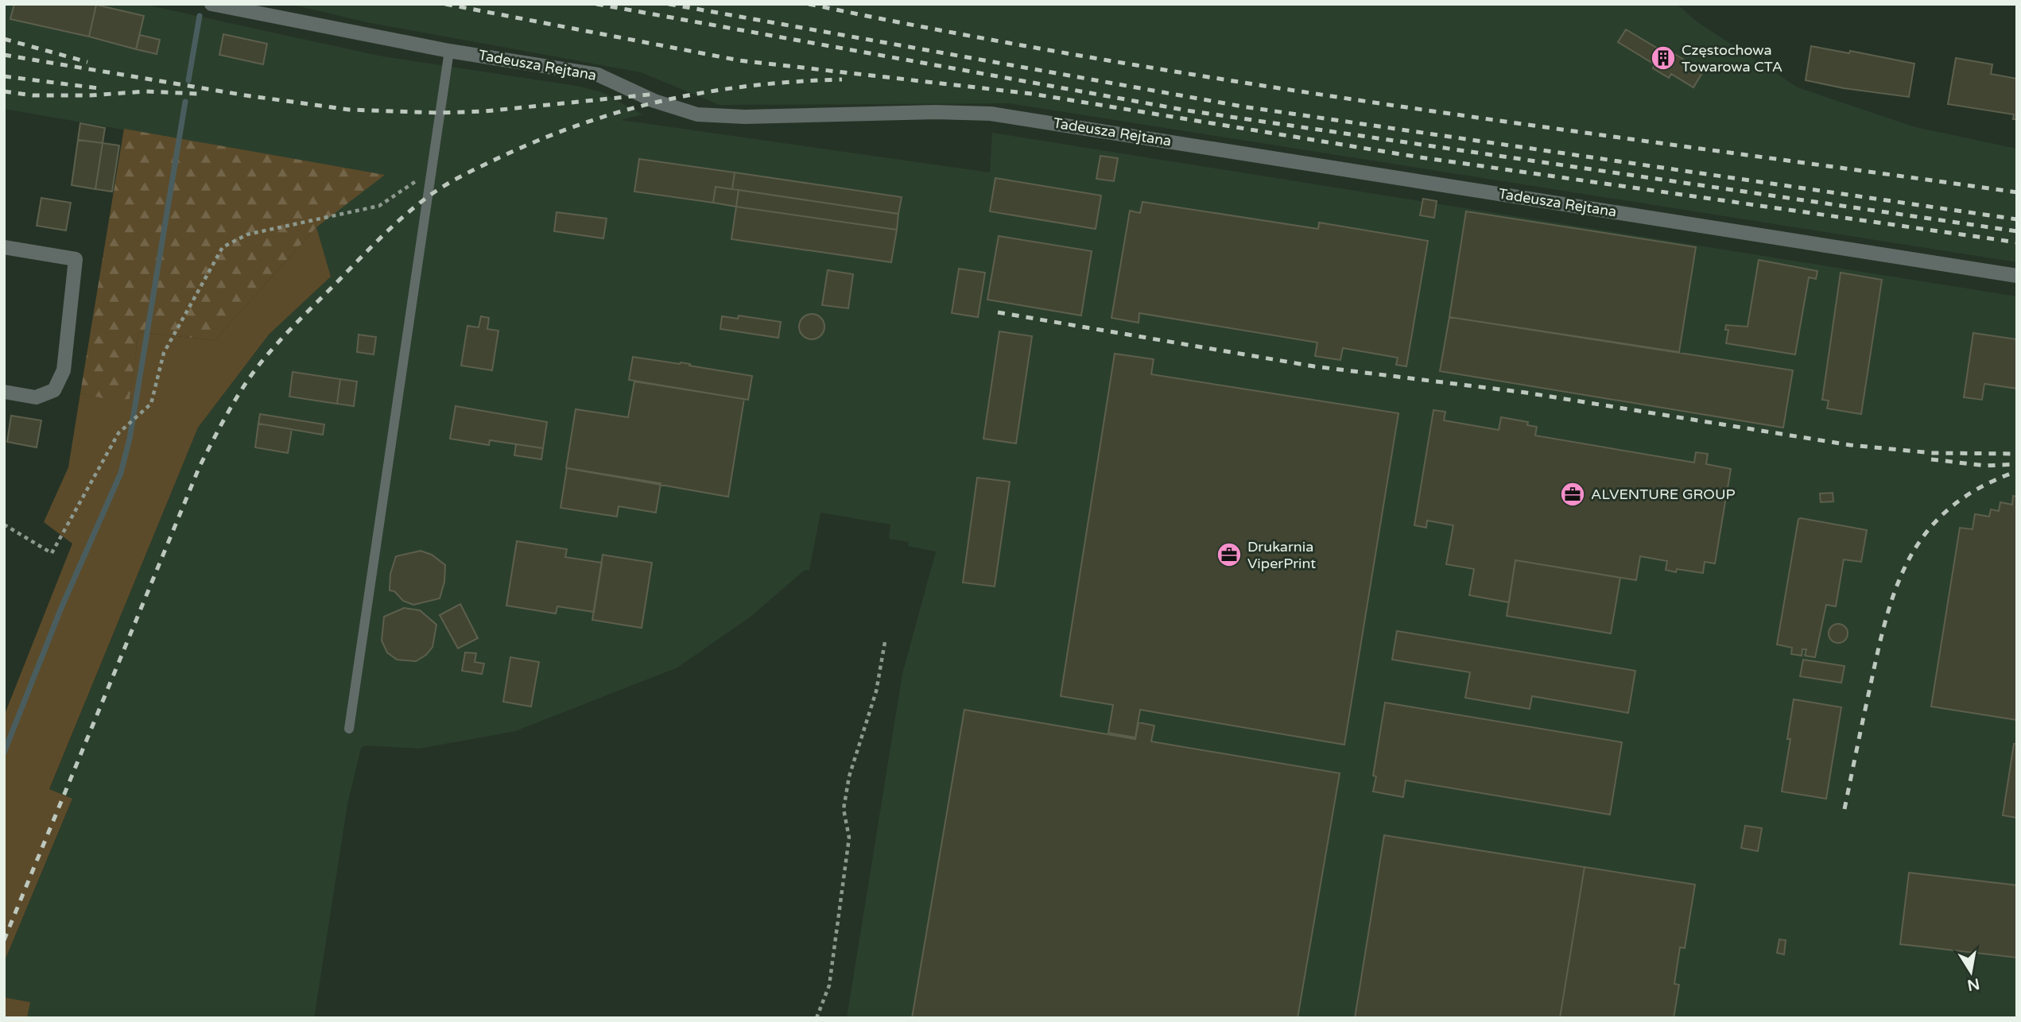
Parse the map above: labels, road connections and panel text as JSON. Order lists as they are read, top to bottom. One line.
{"streets":{"street":["Tadeusza Rejtana"]},"places":{"building":["Częstochowa Towarowa CTA"],"office":["ALVENTURE GROUP","Drukarnia ViperPrint"]},"north":"bottom"}
